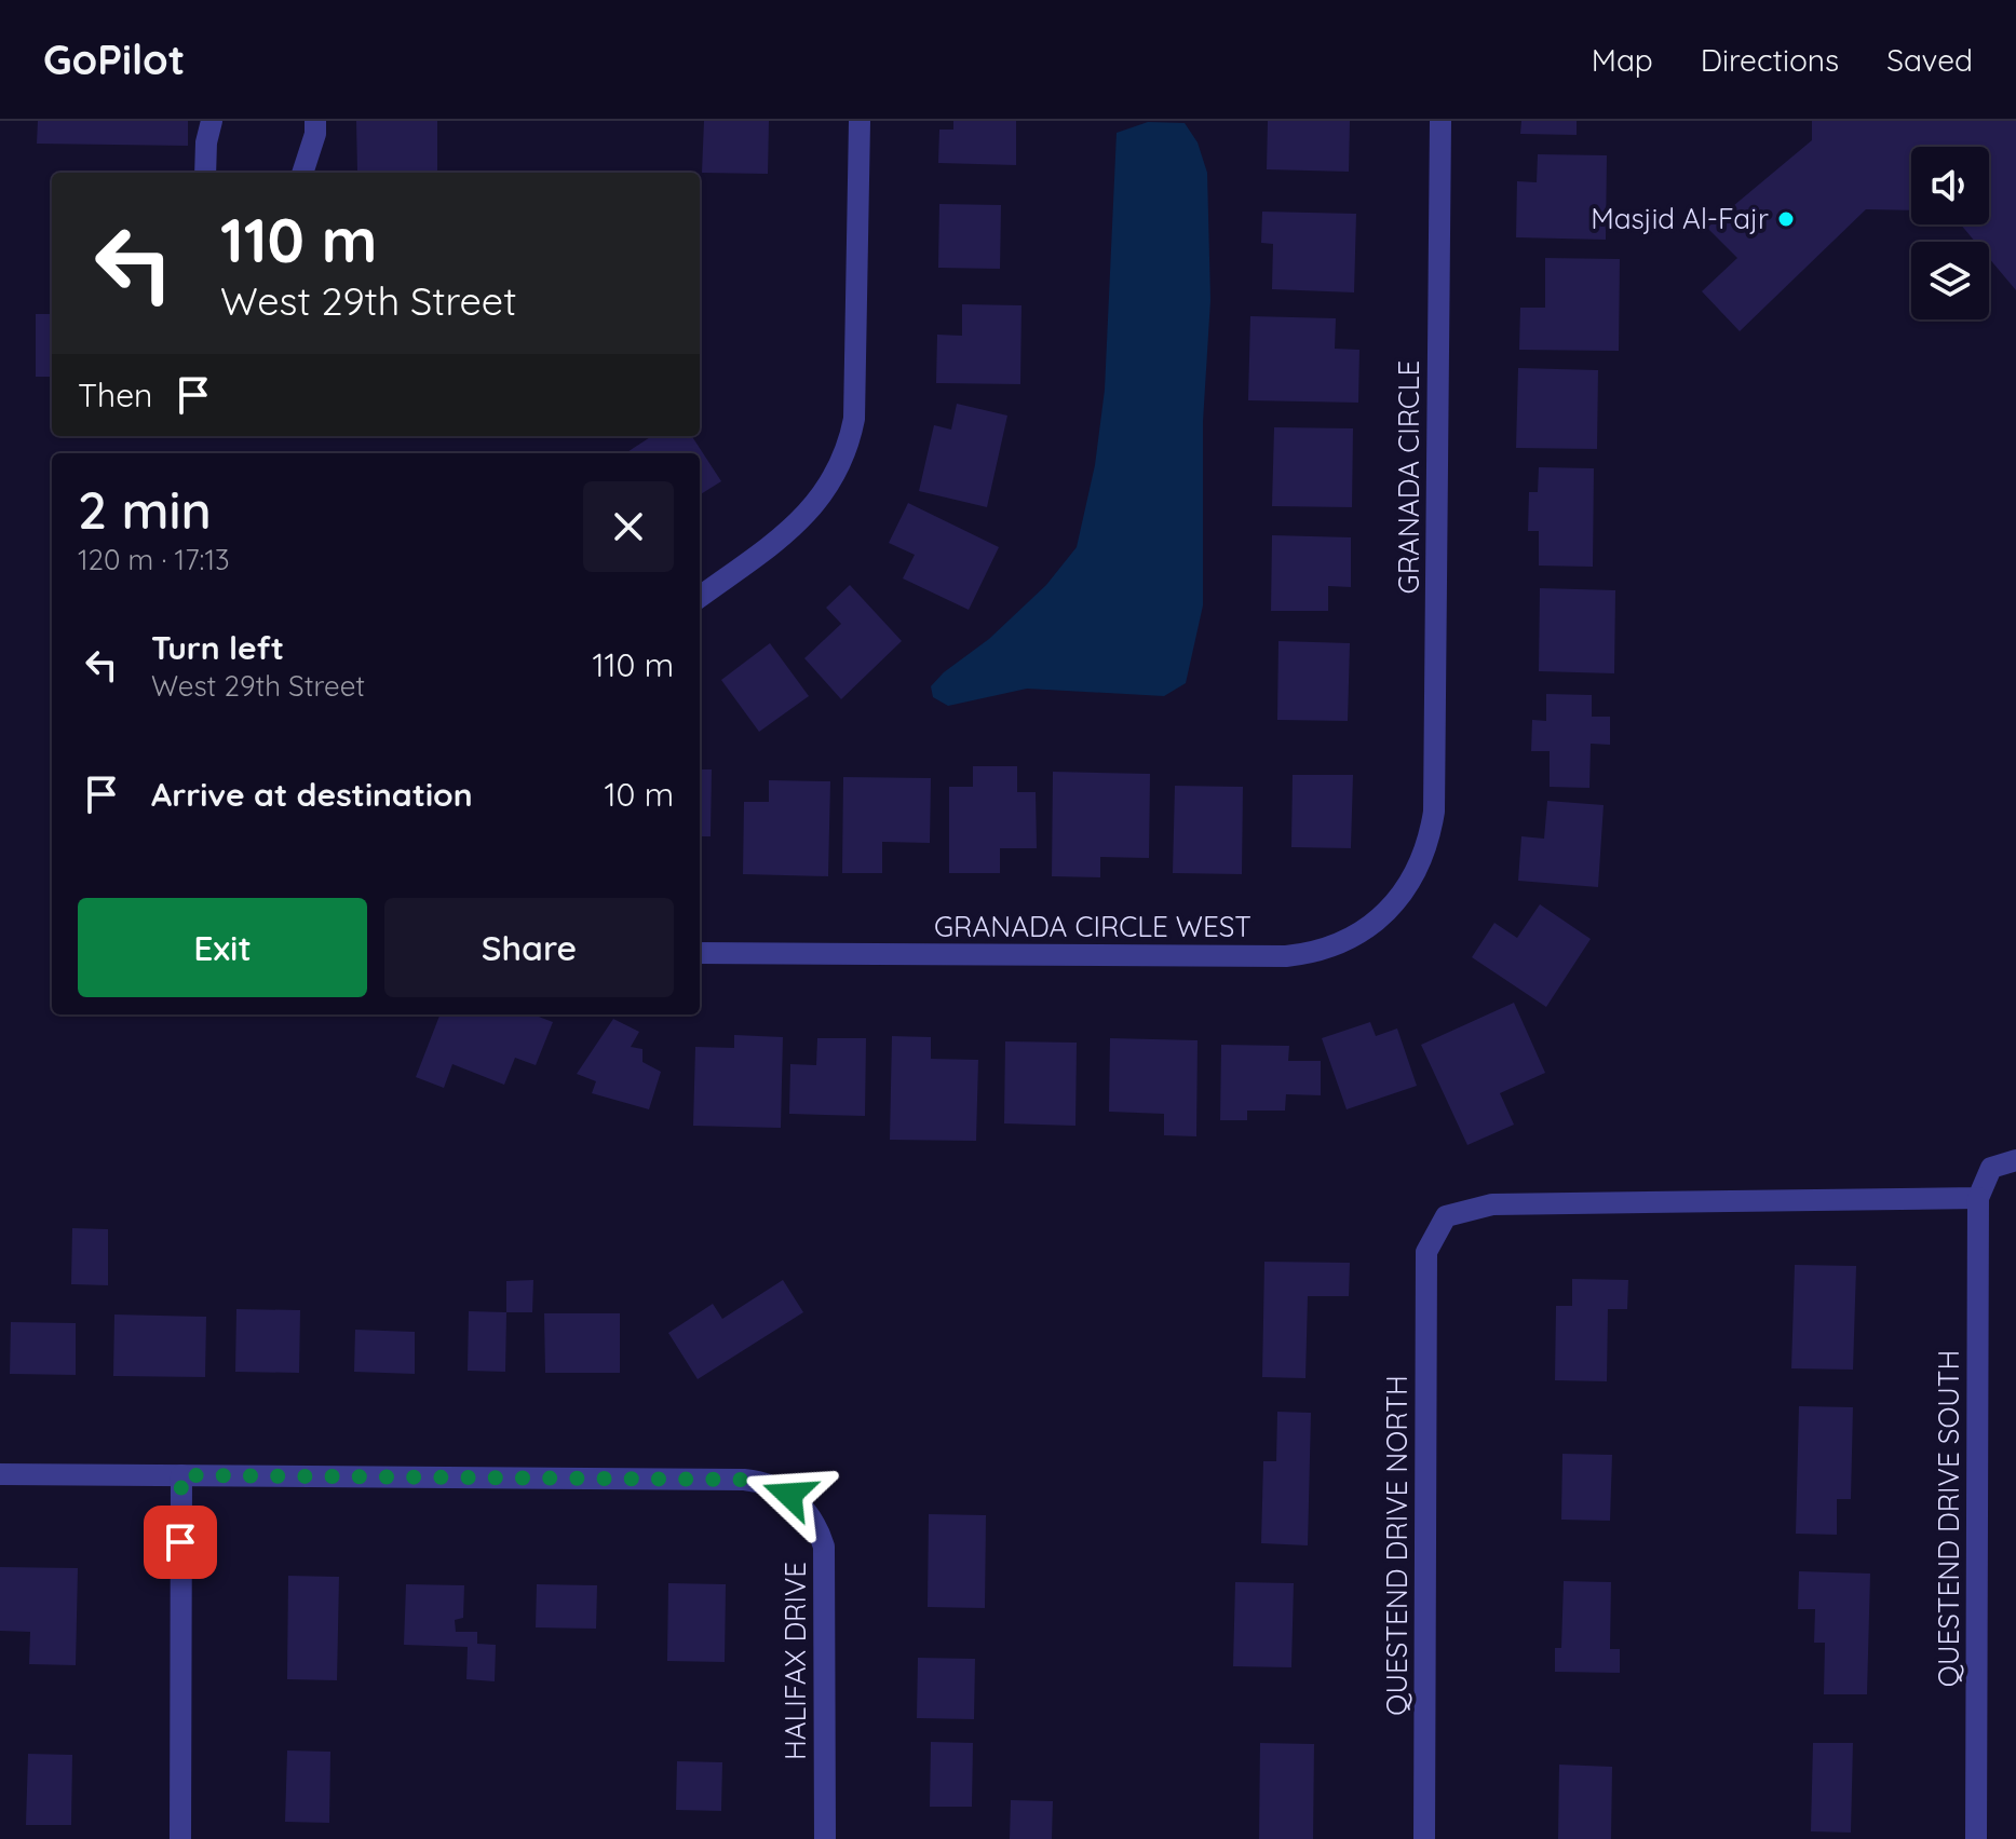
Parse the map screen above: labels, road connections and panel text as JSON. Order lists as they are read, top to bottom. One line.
{"streets":{"street":["GRANADA CIRCLE","GRANADA CIRCLE WEST","QUESTEND DRIVE SOUTH","QUESTEND DRIVE NORTH","HALIFAX DRIVE"]},"crossings":[["GRANADA CIRCLE","GRANADA CIRCLE WEST"],["QUESTEND DRIVE SOUTH","QUESTEND DRIVE NORTH"]],"places":["Masjid Al-Fajr"],"page":{"header":"GoPilot","nav":["Map","Directions","Saved"],"turn":["110 m","West 29th Street"],"then":"Then","heading":["2 min","120 m · 17:13"],"list":[{"name":"Turn left","note":"West 29th Street","value":"110 m"},{"name":"Arrive at destination","value":"10 m"}],"buttons":["Exit","Share"]}}
